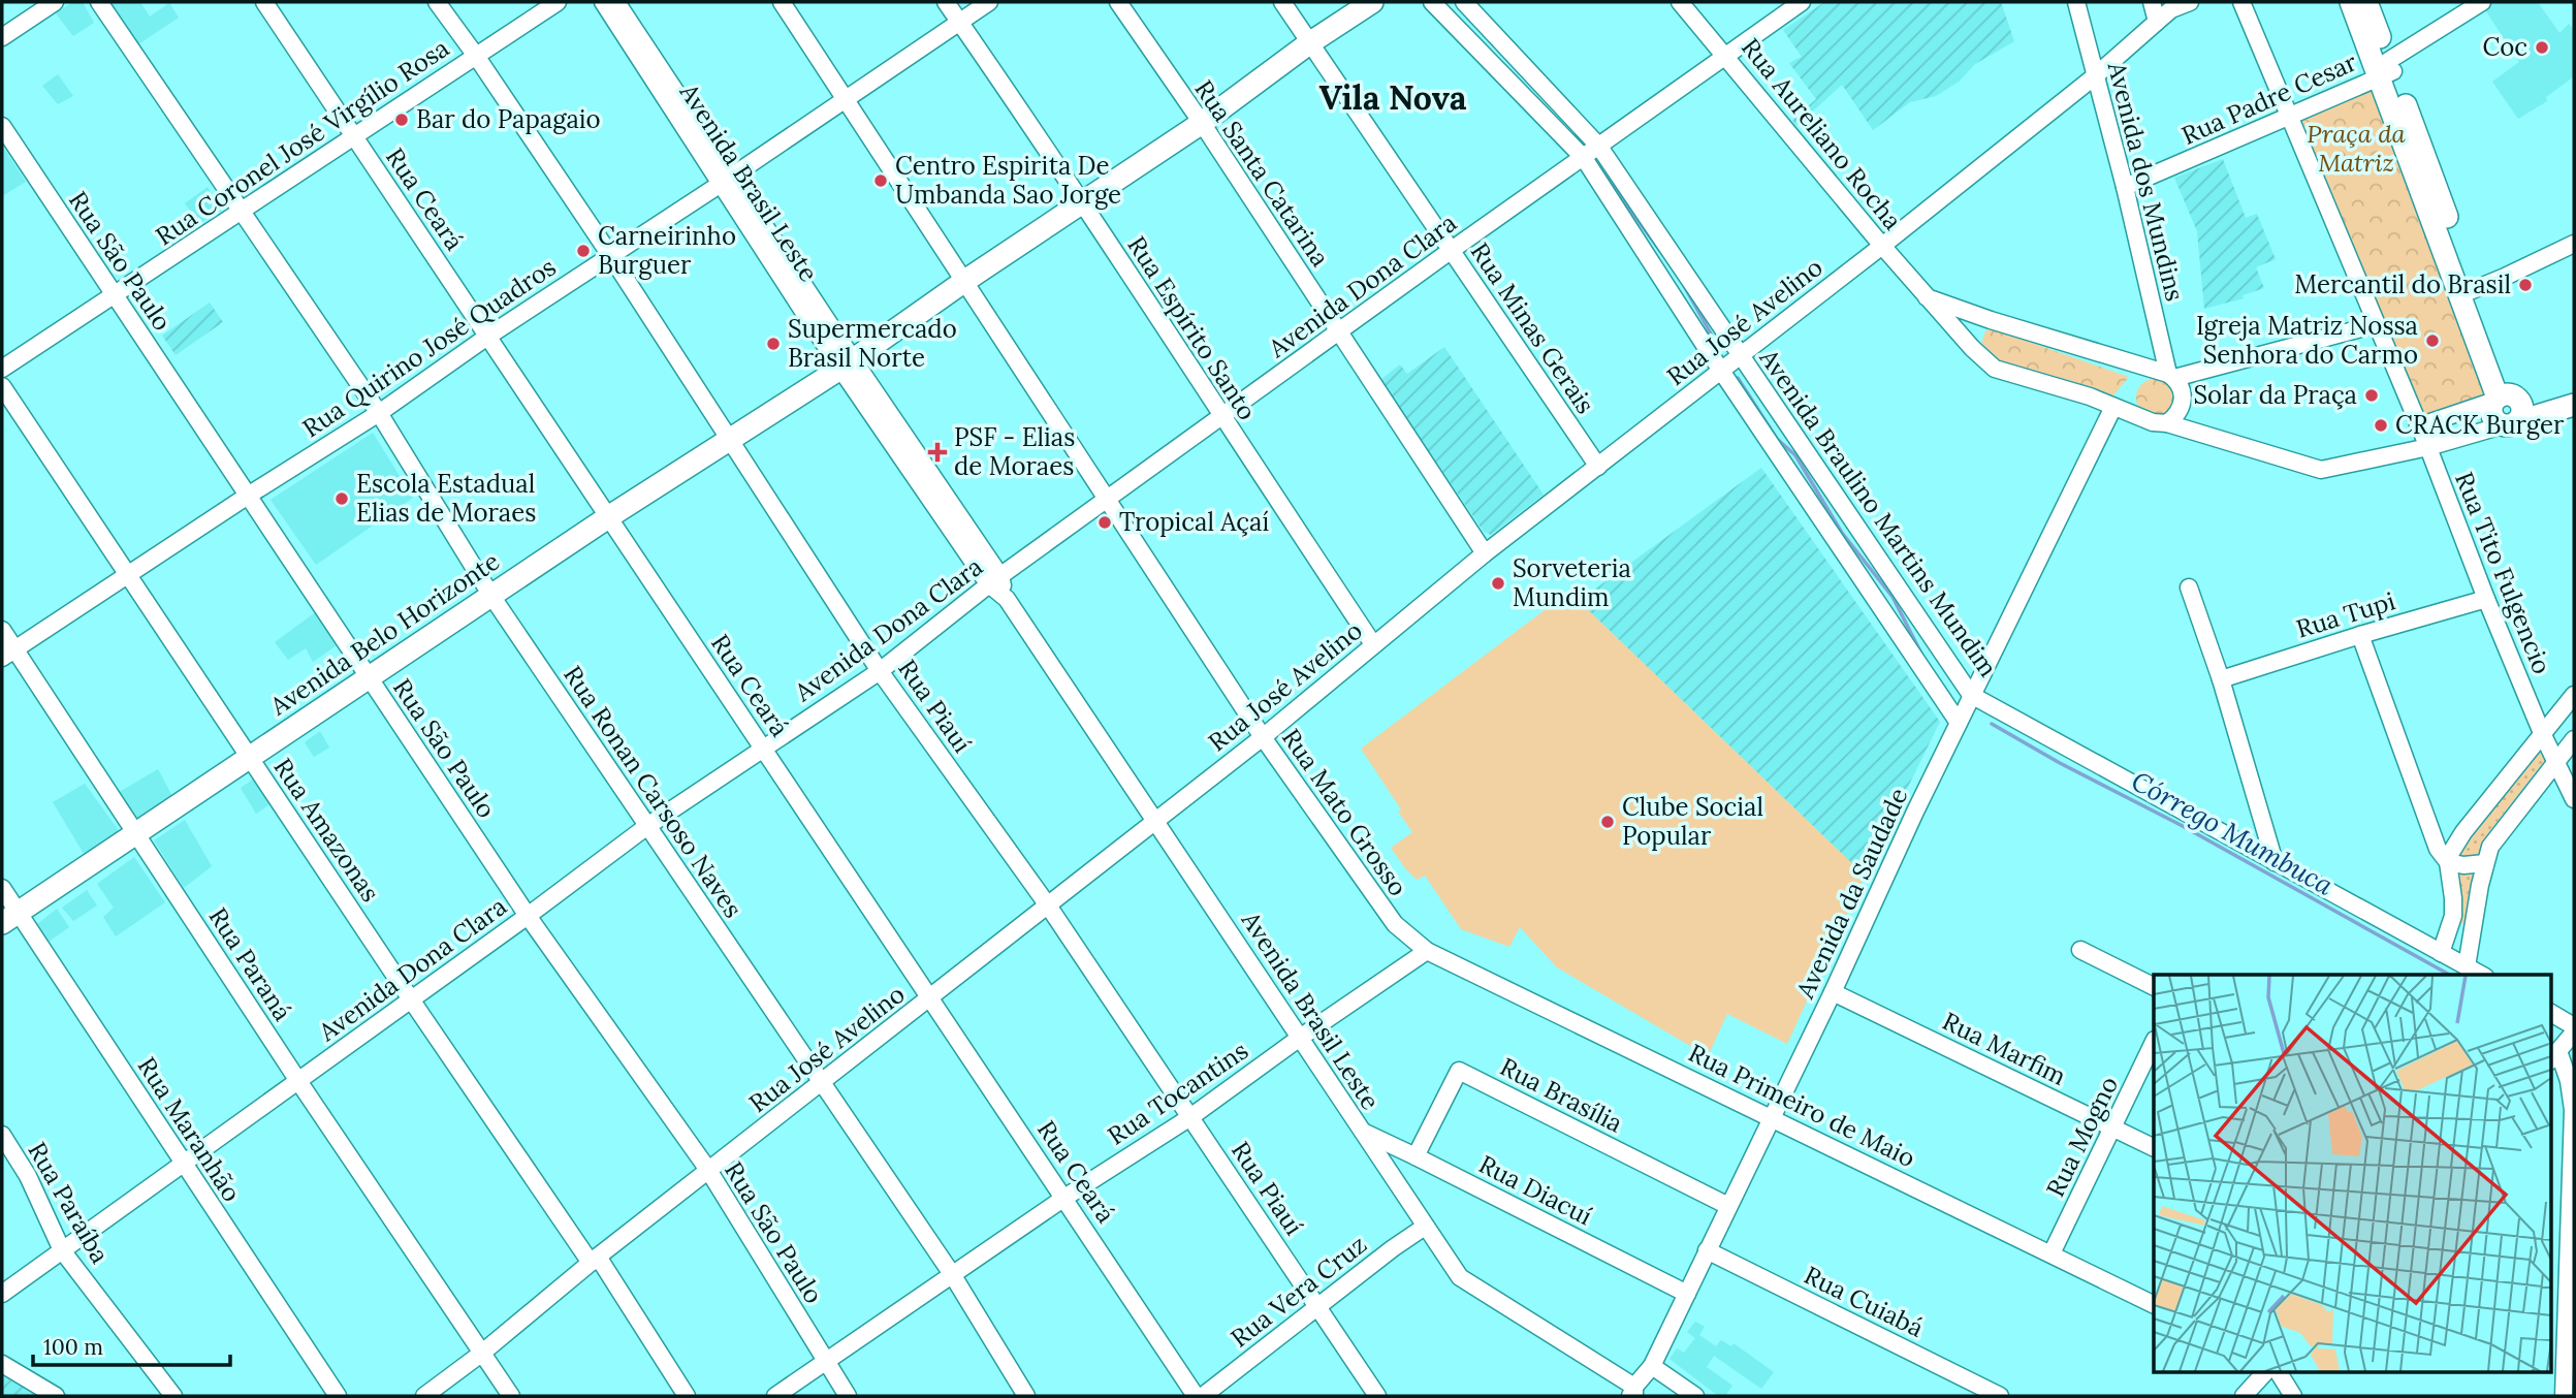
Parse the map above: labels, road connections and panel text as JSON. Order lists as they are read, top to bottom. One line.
{"streets":{"street":["Rua Padre Cesar","Rua Aureliano Rocha","Rua Coronel José Virgílio Rosa","Rua Santa Catarina","Avenida dos Mundins","Avenida Brasil Leste","Rua Ceará","Rua São Paulo","Avenida Dona Clara","Rua José Avelino","Rua Espírito Santo","Rua Minas Gerais","Rua Quirino José Quadros","Avenida Braulino Martins Mundim","Rua Tito Fulgencio","Rua Tupi","Avenida Belo Horizonte","Rua Piauí","Rua Ronan Carsoso Naves","Rua Mato Grosso","Rua Amazonas","Avenida da Saudade","Rua Paraná","Rua Marfim","Rua Tocantins","Rua Brasília","Rua Primeiro de Maio","Rua Maranhão","Rua Mogno","Rua Diacuí","Rua Paraíba","Rua Vera Cruz","Rua Cuiabá"]},"crossings":[["Rua Padre Cesar","Avenida dos Mundins"],["Rua Padre Cesar","Rua Tito Fulgencio"],["Rua Aureliano Rocha","Avenida dos Mundins"],["Rua Aureliano Rocha","Avenida Dona Clara"],["Rua Aureliano Rocha","Rua José Avelino"],["Rua Aureliano Rocha","Rua Tito Fulgencio"],["Rua Aureliano Rocha","Avenida da Saudade"],["Rua Coronel José Virgílio Rosa","Rua Ceará"],["Rua Coronel José Virgílio Rosa","Rua São Paulo"],["Rua Coronel José Virgílio Rosa","Rua Piauí"],["Rua Coronel José Virgílio Rosa","Rua Ronan Carsoso Naves"],["Rua Santa Catarina","Avenida Dona Clara"],["Rua Santa Catarina","Rua José Avelino"],["Rua Santa Catarina","Avenida Belo Horizonte"],["Avenida dos Mundins","Rua José Avelino"],["Avenida Brasil Leste","Avenida Dona Clara"],["Avenida Brasil Leste","Rua José Avelino"],["Avenida Brasil Leste","Rua Quirino José Quadros"],["Avenida Brasil Leste","Avenida Belo Horizonte"],["Avenida Brasil Leste","Avenida da Saudade"],["Avenida Brasil Leste","Rua Tocantins"],["Avenida Brasil Leste","Rua Diacuí"],["Avenida Brasil Leste","Rua Vera Cruz"],["Rua Ceará","Avenida Dona Clara"],["Rua Ceará","Rua José Avelino"],["Rua Ceará","Rua Quirino José Quadros"],["Rua Ceará","Avenida Belo Horizonte"],["Rua Ceará","Rua Tocantins"],["Rua São Paulo","Avenida Dona Clara"],["Rua São Paulo","Rua José Avelino"],["Rua São Paulo","Rua Quirino José Quadros"],["Rua São Paulo","Avenida Belo Horizonte"],["Rua São Paulo","Rua Tocantins"],["Avenida Dona Clara","Rua Espírito Santo"],["Avenida Dona Clara","Rua Minas Gerais"],["Avenida Dona Clara","Avenida Braulino Martins Mundim"],["Avenida Dona Clara","Rua Piauí"],["Avenida Dona Clara","Rua Ronan Carsoso Naves"],["Avenida Dona Clara","Rua Mato Grosso"],["Avenida Dona Clara","Rua Amazonas"],["Avenida Dona Clara","Rua Paraná"],["Avenida Dona Clara","Rua Maranhão"],["Avenida Dona Clara","Rua Paraíba"],["Rua José Avelino","Rua Espírito Santo"],["Rua José Avelino","Rua Minas Gerais"],["Rua José Avelino","Avenida Braulino Martins Mundim"],["Rua José Avelino","Rua Piauí"],["Rua José Avelino","Rua Ronan Carsoso Naves"],["Rua José Avelino","Rua Mato Grosso"],["Rua José Avelino","Rua Amazonas"],["Rua José Avelino","Rua Paraná"],["Rua Espírito Santo","Rua Quirino José Quadros"],["Rua Espírito Santo","Avenida Belo Horizonte"],["Rua Minas Gerais","Avenida Belo Horizonte"],["Rua Quirino José Quadros","Rua Piauí"],["Rua Quirino José Quadros","Rua Ronan Carsoso Naves"],["Rua Quirino José Quadros","Rua Mato Grosso"],["Rua Quirino José Quadros","Rua Amazonas"],["Rua Quirino José Quadros","Rua Paraná"],["Avenida Braulino Martins Mundim","Avenida da Saudade"],["Rua Tito Fulgencio","Rua Tupi"],["Avenida Belo Horizonte","Rua Piauí"],["Avenida Belo Horizonte","Rua Ronan Carsoso Naves"],["Avenida Belo Horizonte","Rua Mato Grosso"],["Avenida Belo Horizonte","Rua Amazonas"],["Avenida Belo Horizonte","Rua Paraná"],["Avenida Belo Horizonte","Rua Maranhão"],["Rua Piauí","Rua Tocantins"],["Rua Piauí","Rua Vera Cruz"],["Rua Ronan Carsoso Naves","Rua Tocantins"],["Rua Mato Grosso","Rua Tocantins"],["Rua Mato Grosso","Rua Primeiro de Maio"],["Avenida da Saudade","Rua Marfim"],["Avenida da Saudade","Rua Brasília"],["Avenida da Saudade","Rua Primeiro de Maio"],["Avenida da Saudade","Rua Diacuí"],["Avenida da Saudade","Rua Cuiabá"],["Rua Marfim","Rua Mogno"],["Rua Tocantins","Rua Primeiro de Maio"],["Rua Brasília","Rua Diacuí"],["Rua Primeiro de Maio","Rua Mogno"]],"districts":["Vila Nova"],"water":["Córrego Mumbuca"],"parks":["Praça da Matriz"],"places":{"other":["Coc","Bar do Papagaio","Centro Espirita De Umbanda Sao Jorge","Carneirinho Burguer","Mercantil do Brasil","Igreja Matriz Nossa Senhora do Carmo","Supermercado Brasil Norte","Solar da Praça","CRACK Burger","Escola Estadual Elias de Moraes","Tropical Açaí","Sorveteria Mundim","Clube Social Popular"],"health":["PSF - Elias de Moraes"]},"scale_bar":"100 m"}
